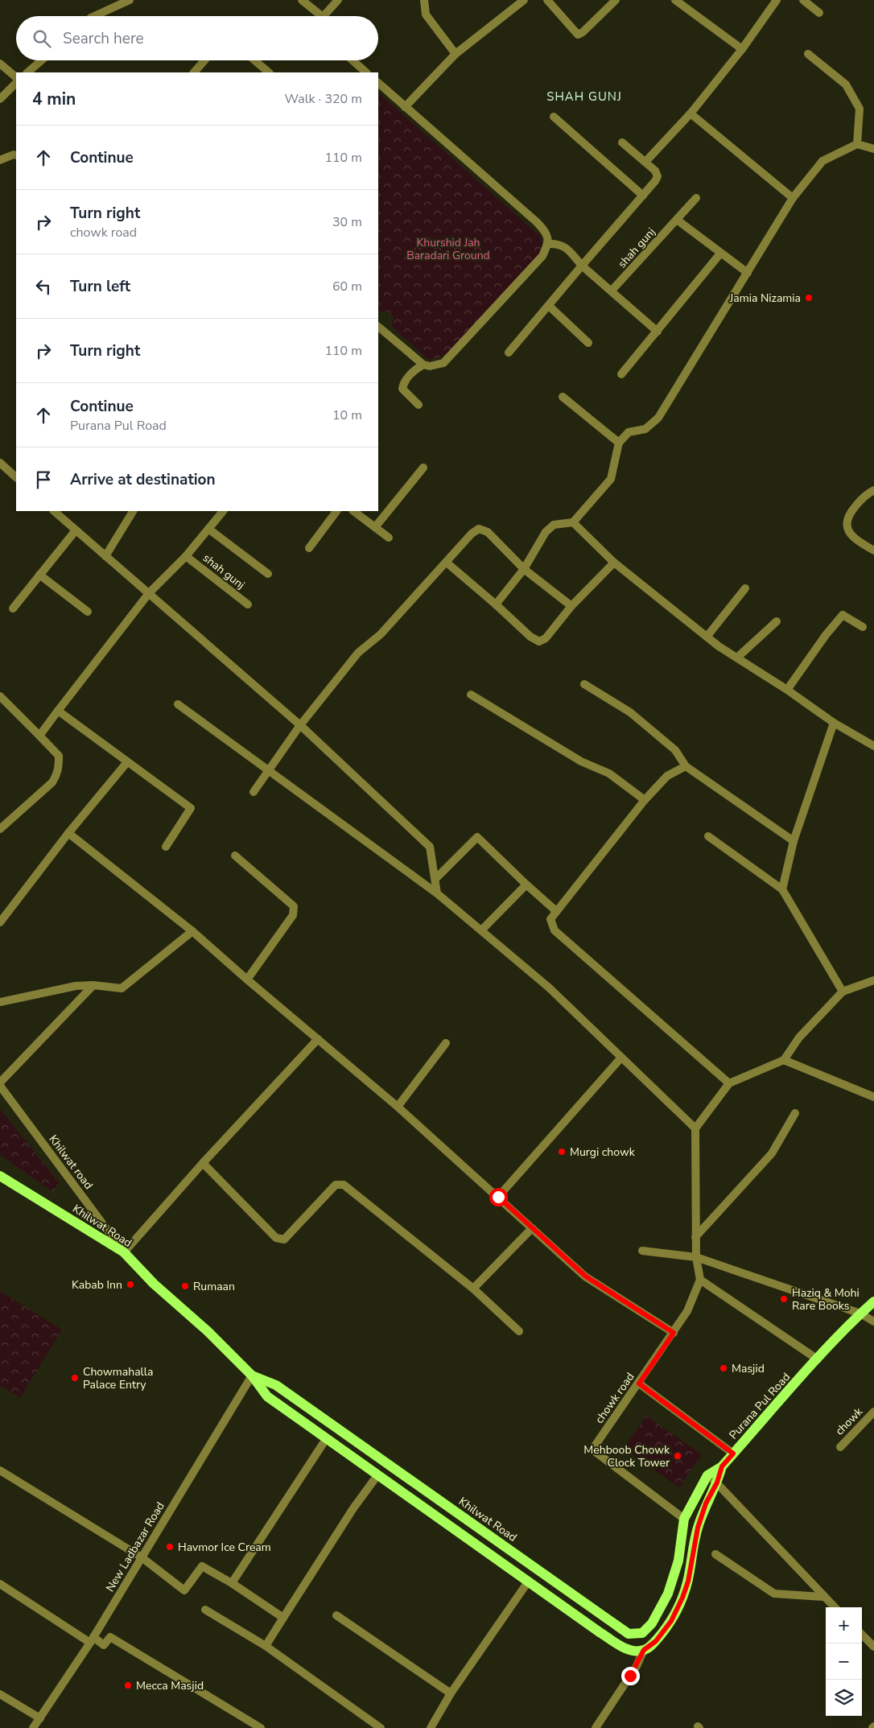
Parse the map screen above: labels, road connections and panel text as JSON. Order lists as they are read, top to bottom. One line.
{"streets":{"main road":["Khilwat Road","Purana Pul Road"],"street":["shah gunj","Khilwat road","chowk road","chowk","New Ladbazar Road"]},"crossings":[["Khilwat road","Khilwat Road"],["Khilwat Road","chowk road"],["Khilwat Road","New Ladbazar Road"]],"districts":["SHAH GUNJ"],"parks":["Khurshid Jah Baradari Ground"],"places":["Jamia Nizamia","Murgi chowk","Kabab Inn","Rumaan","Haziq & Mohi Rare Books","Masjid","Chowmahalla Palace Entry","Mehboob Chowk Clock Tower","Havmor Ice Cream","Mecca Masjid"],"page":{"search":"Search here","heading":["4 min","Walk · 320 m"],"list":[["Continue","110 m"],["Turn right","chowk road","30 m"],["Turn left","60 m"],["Turn right","110 m"],["Continue","Purana Pul Road","10 m"],"Arrive at destination"],"map_buttons":["+","−"]}}
